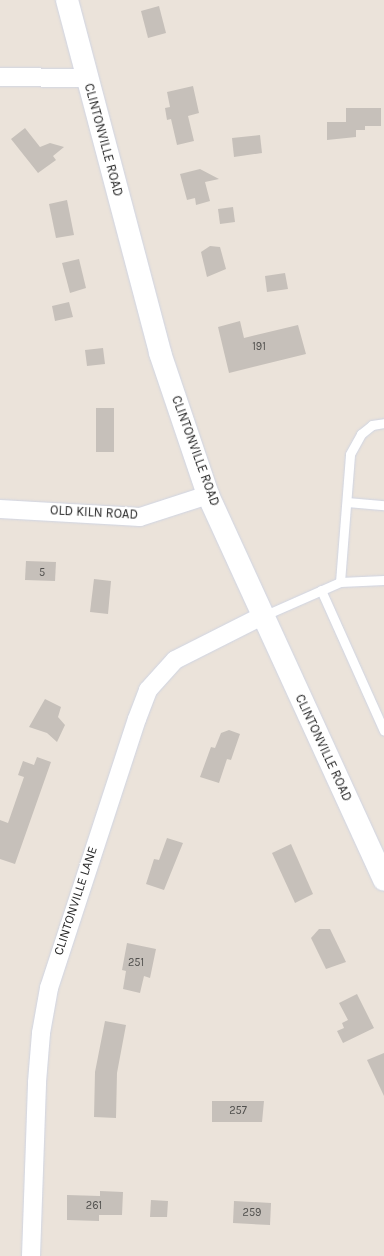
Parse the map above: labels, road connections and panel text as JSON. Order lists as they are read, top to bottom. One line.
{"streets":{"main road":["CLINTONVILLE ROAD"],"street":["OLD KILN ROAD","CLINTONVILLE LANE"]},"crossings":[["CLINTONVILLE ROAD","OLD KILN ROAD"],["CLINTONVILLE ROAD","CLINTONVILLE LANE"]],"house_numbers":["191","5","251","257","261","259"]}
